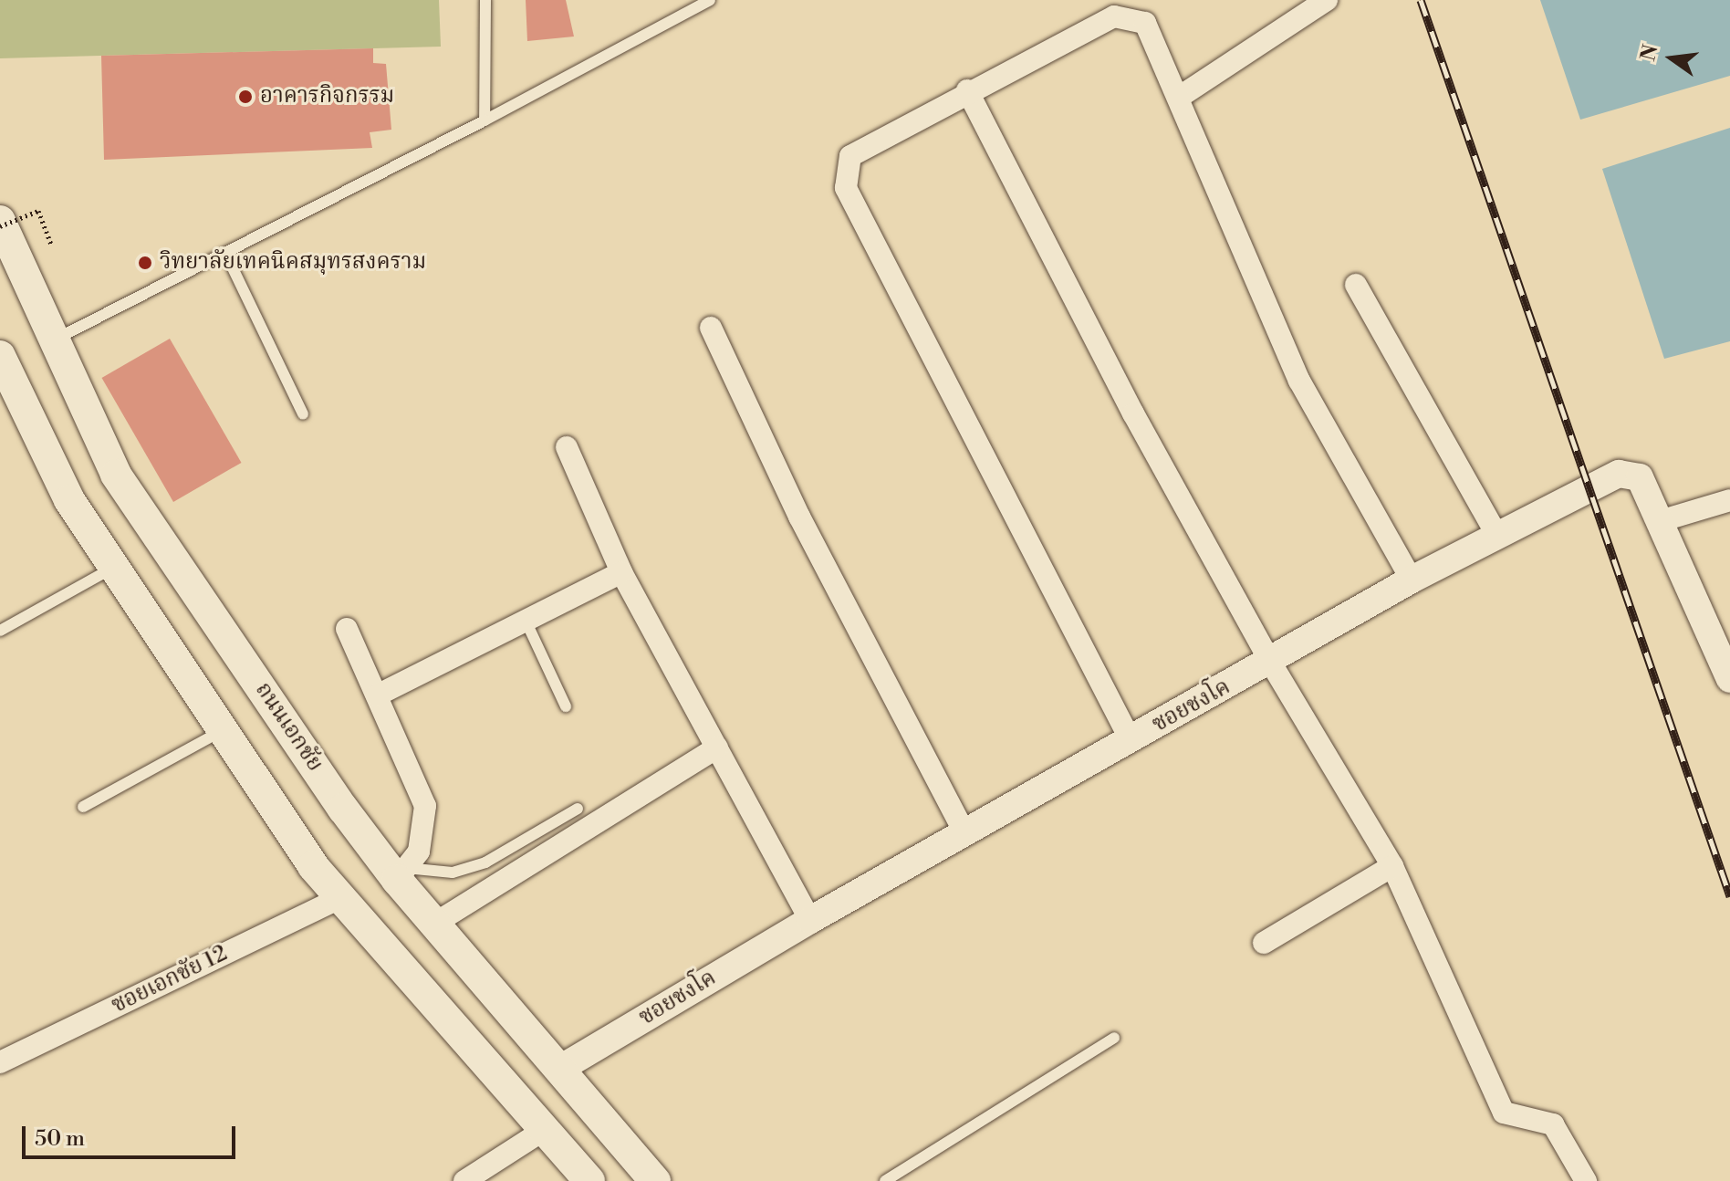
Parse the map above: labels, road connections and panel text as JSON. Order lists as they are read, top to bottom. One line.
{"streets":{"main road":["ถนนเอกชัย"],"street":["ซอยชงโค","ซอยเอกชัย 12"]},"crossings":[["ซอยชงโค","ถนนเอกชัย"]],"places":["อาคารกิจกรรม","วิทยาลัยเทคนิคสมุทรสงคราม"],"scale_bar":"50 m","north":"left"}
